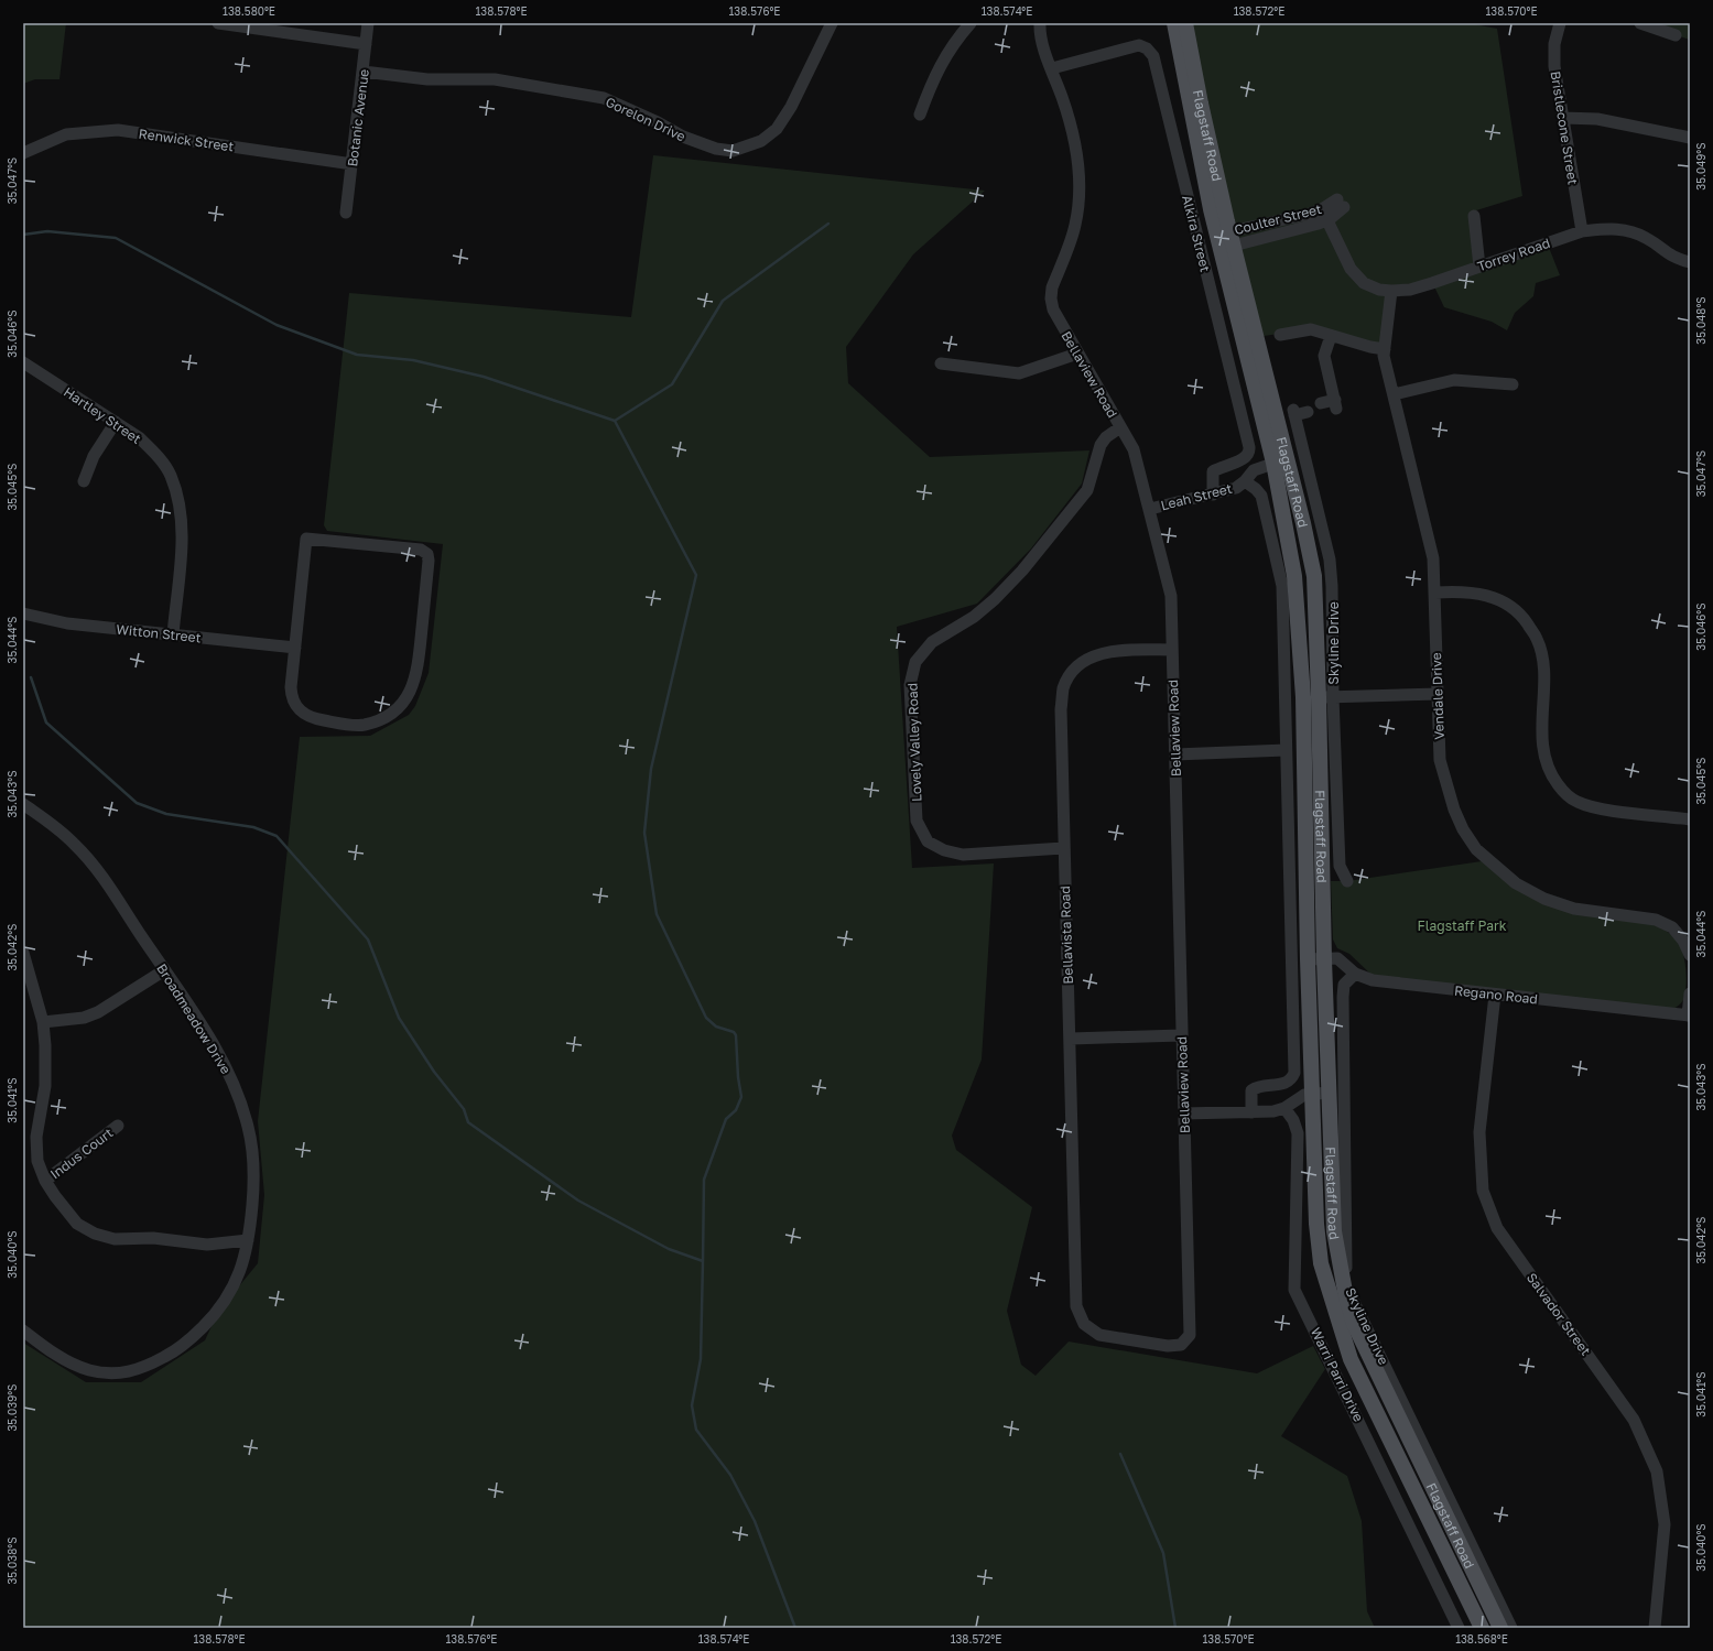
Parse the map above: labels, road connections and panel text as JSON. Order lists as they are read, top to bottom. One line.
{"streets":{"main road":["Flagstaff Road"],"street":["Botanic Avenue","Gorelon Drive","Bristlecone Street","Renwick Street","Coulter Street","Alkira Street","Torrey Road","Bellaview Road","Hartley Street","Leah Street","Witton Street","Skyline Drive","Vendale Drive","Lovely Valley Road","Bellavista Road","Regano Road","Broadmeadow Drive","Indus Court","Salvador Street","Warri Parri Drive"]},"crossings":[["Botanic Avenue","Gorelon Drive"],["Botanic Avenue","Renwick Street"],["Bristlecone Street","Torrey Road"],["Flagstaff Road","Coulter Street"],["Flagstaff Road","Leah Street"],["Flagstaff Road","Skyline Drive"],["Flagstaff Road","Regano Road"],["Coulter Street","Torrey Road"],["Alkira Street","Bellaview Road"],["Alkira Street","Leah Street"],["Torrey Road","Vendale Drive"],["Bellaview Road","Leah Street"],["Bellaview Road","Lovely Valley Road"],["Bellaview Road","Bellavista Road"],["Hartley Street","Witton Street"],["Skyline Drive","Regano Road"],["Lovely Valley Road","Bellavista Road"],["Regano Road","Salvador Street"]],"parks":["Flagstaff Park"],"coordinates":["138.580°E","138.578°E","138.576°E","138.574°E","138.572°E","138.570°E","35.049°S","35.047°S","35.048°S","35.046°S","35.045°S","35.044°S","35.043°S","35.042°S","35.041°S","35.040°S","35.039°S","35.038°S","138.568°E"]}
